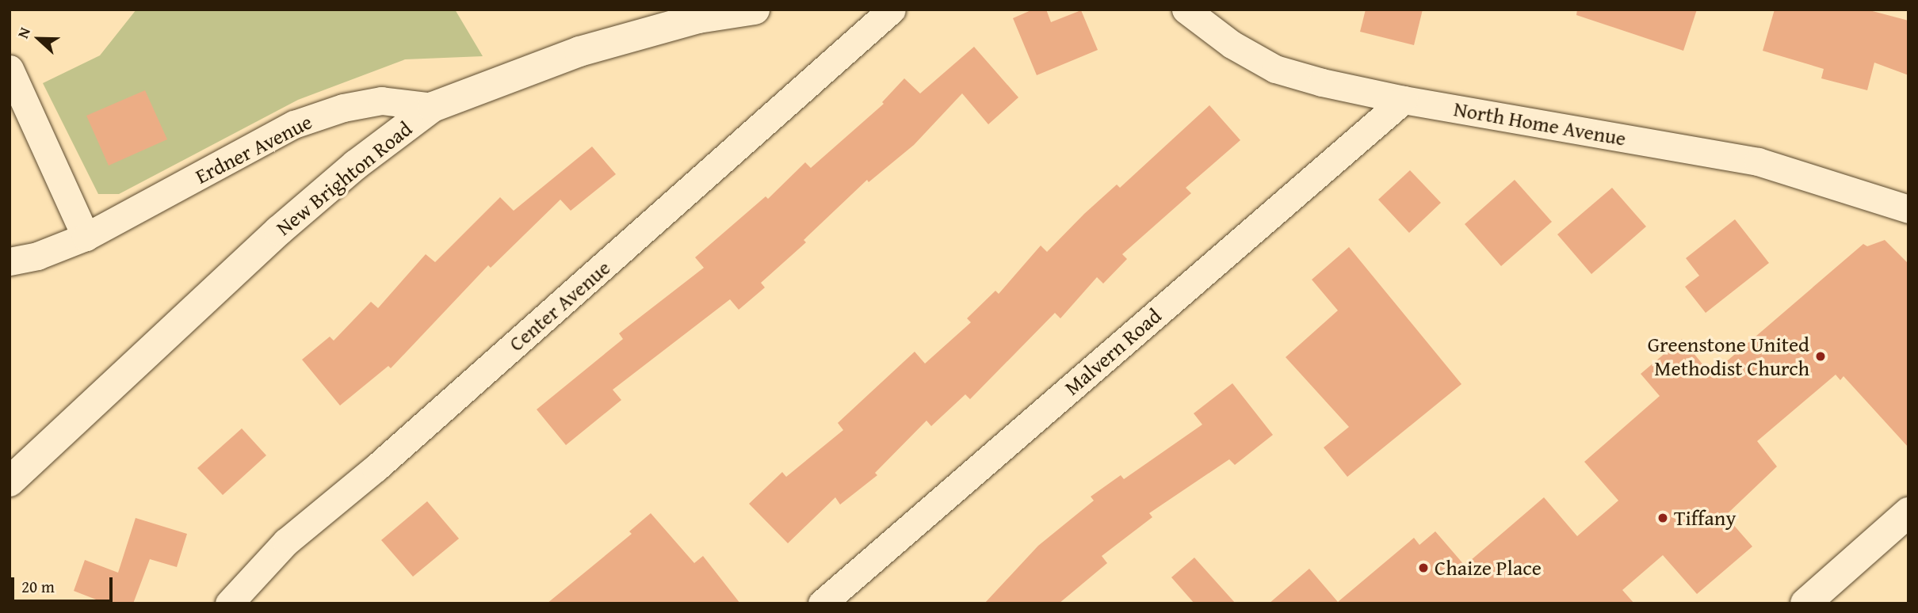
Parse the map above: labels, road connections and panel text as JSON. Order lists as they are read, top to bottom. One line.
{"streets":{"street":["North Home Avenue","Erdner Avenue","New Brighton Road","Center Avenue","Malvern Road"]},"crossings":[["North Home Avenue","Malvern Road"],["Erdner Avenue","New Brighton Road"]],"places":["Greenstone United Methodist Church","Tiffany","Chaize Place"],"scale_bar":"20 m","north":"left"}
